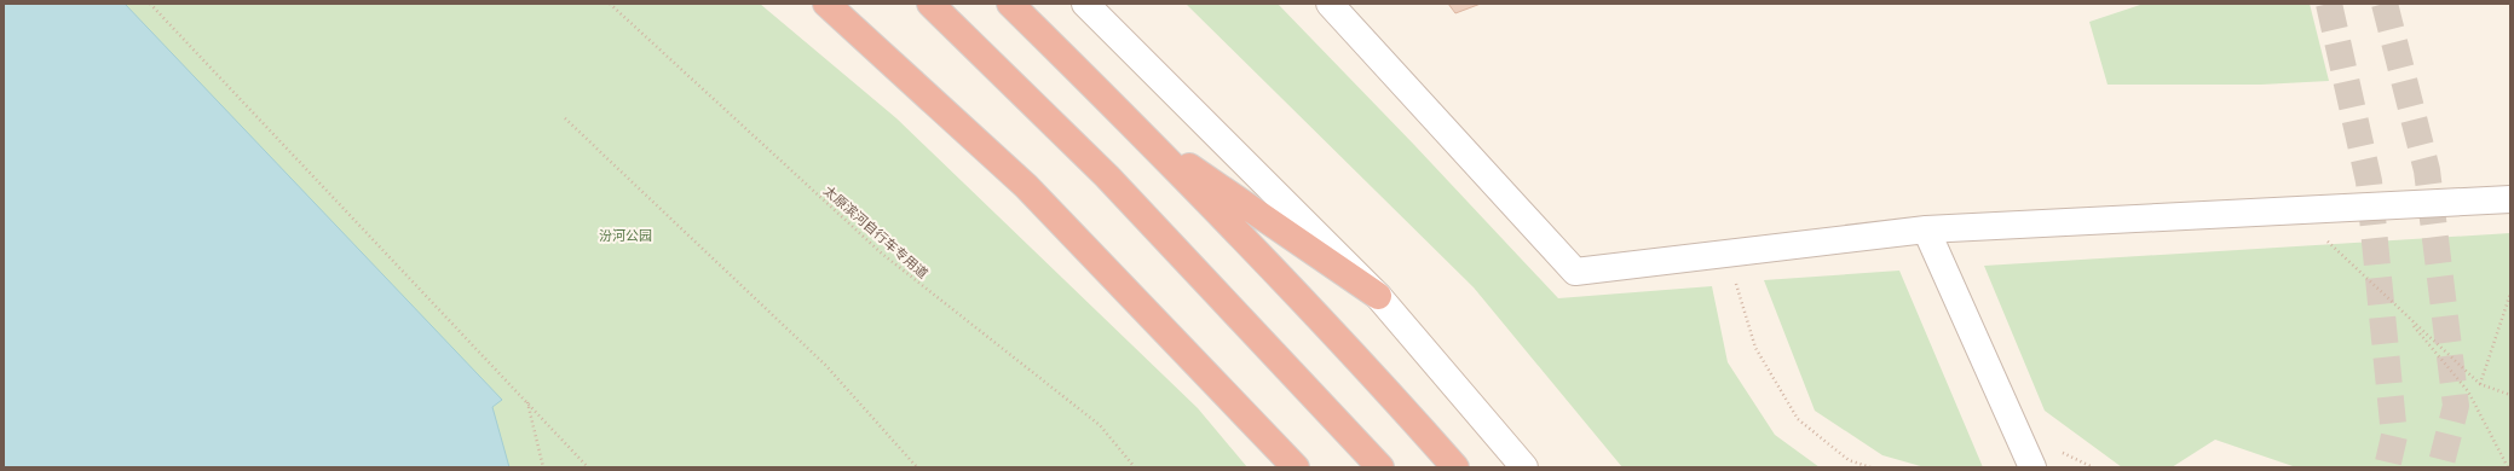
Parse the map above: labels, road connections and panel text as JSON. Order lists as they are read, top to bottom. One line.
{"streets":{"path":["太原滨河自行车专用道"]},"parks":["汾河公园"]}
